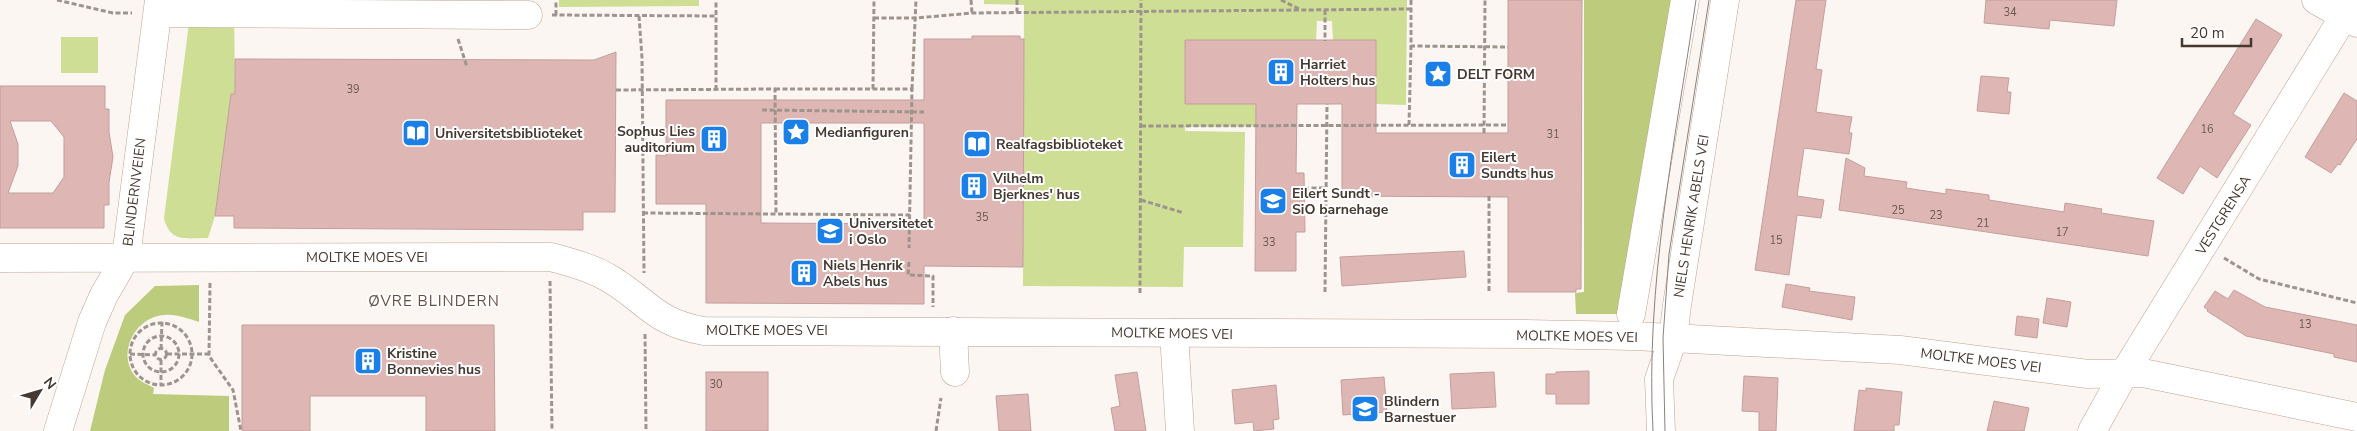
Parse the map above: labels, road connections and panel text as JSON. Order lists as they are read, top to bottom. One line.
{"streets":{"street":["BLINDERNVEIEN","VESTGRENSA","NIELS HENRIK ABELS VEI","MOLTKE MOES VEI"]},"crossings":[["BLINDERNVEIEN","MOLTKE MOES VEI"],["VESTGRENSA","MOLTKE MOES VEI"],["NIELS HENRIK ABELS VEI","MOLTKE MOES VEI"]],"districts":["ØVRE BLINDERN"],"places":{"building":["Harriet Holters hus","Sophus Lies auditorium","Eilert Sundts hus","Vilhelm Bjerknes' hus","Niels Henrik Abels hus","Kristine Bonnevies hus"],"place":["DELT FORM","Medianfiguren"],"library":["Universitetsbiblioteket","Realfagsbiblioteket"],"school or university":["Eilert Sundt - SiO barnehage","Universitetet i Oslo","Blindern Barnestuer"]},"house_numbers":["34","39","16","31","25","23","35","21","17","15","33","13","30"],"scale_bar":"20 m","north":"top right"}
